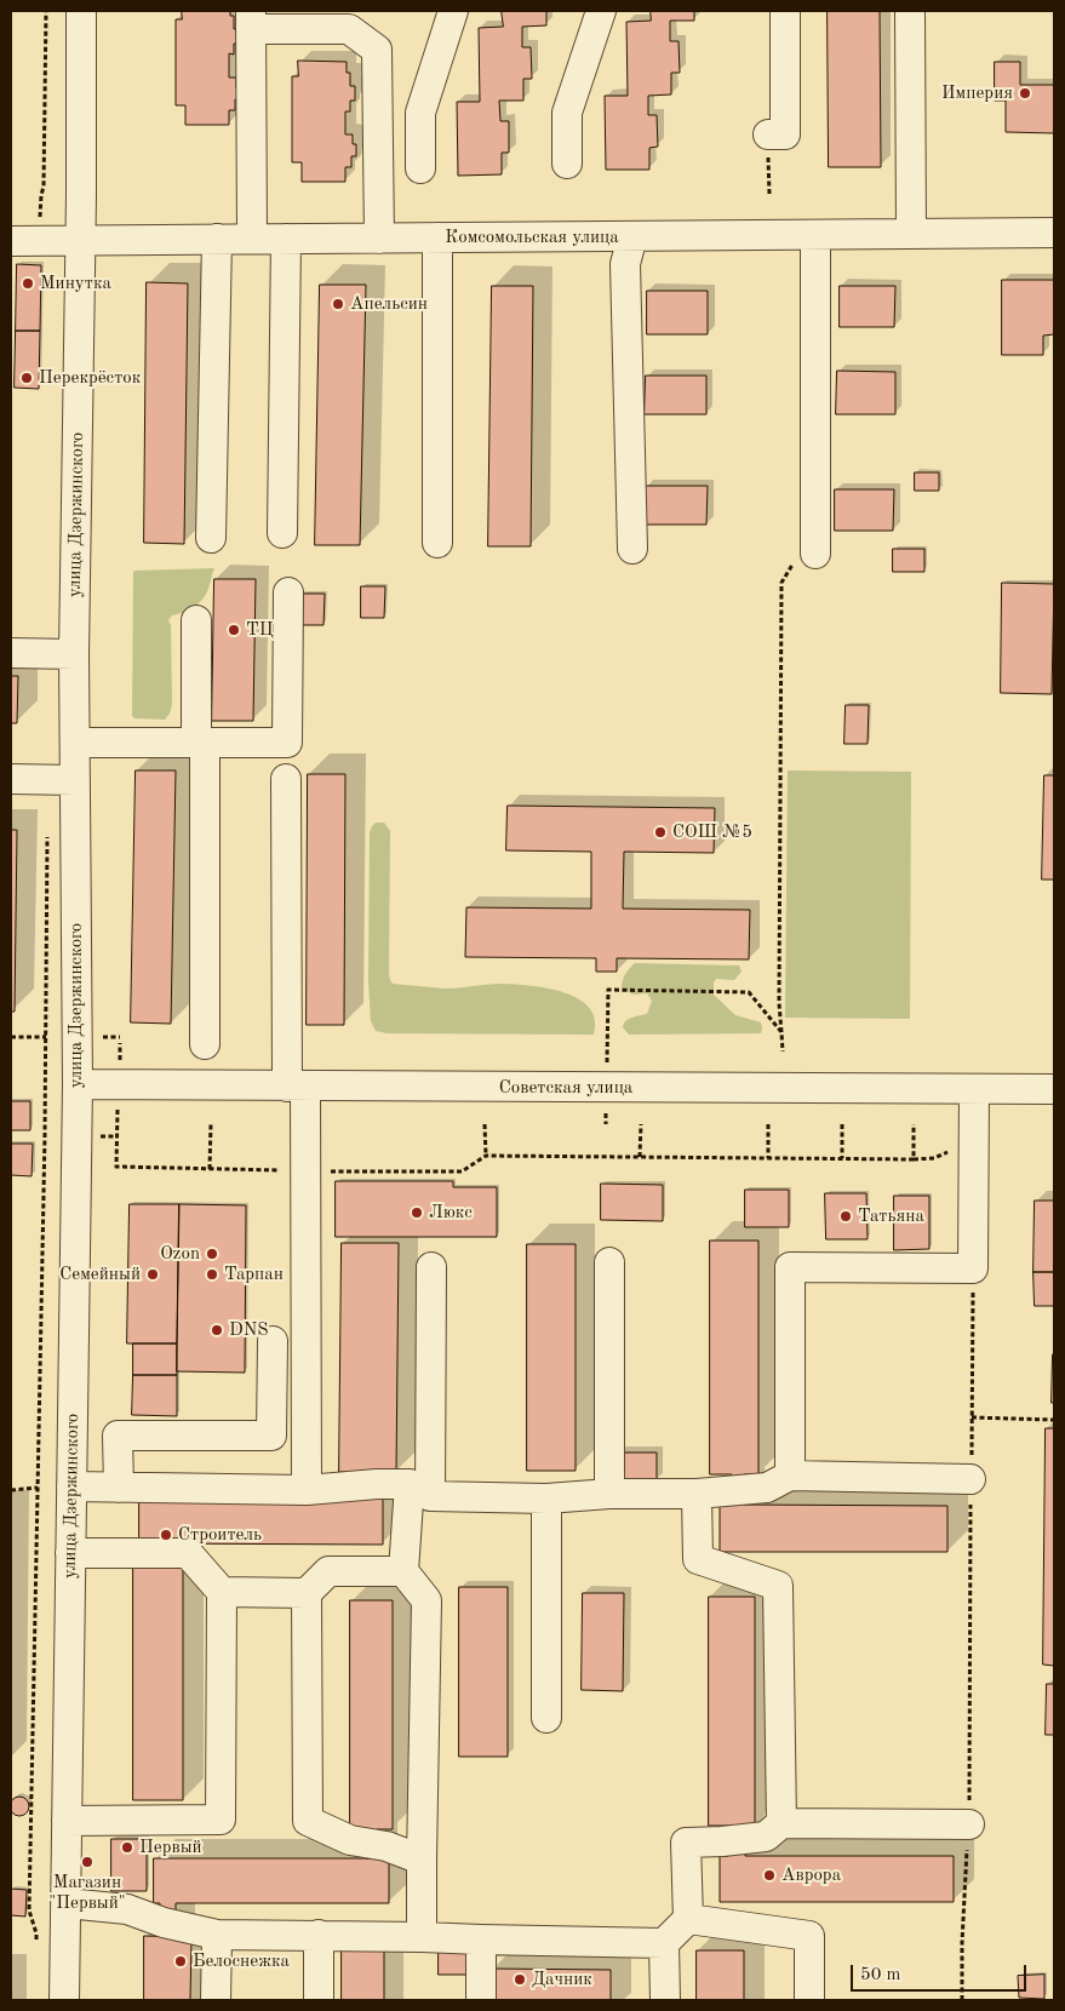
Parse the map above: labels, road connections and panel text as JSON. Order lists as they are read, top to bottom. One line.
{"streets":{"street":["Комсомольская улица","улица Дзержинского","Советская улица"]},"crossings":[["Комсомольская улица","улица Дзержинского"],["улица Дзержинского","Советская улица"]],"places":["Империя","Минутка","Апельсин","Перекрёсток","ТЦ","СОШ №5","Люкс","Татьяна","Ozon","Семейный","Тарпан","DNS","Строитель","Первый","Магазин \"Первый\"","Аврора","Белоснежка","Дачник"],"scale_bar":"50 m"}
